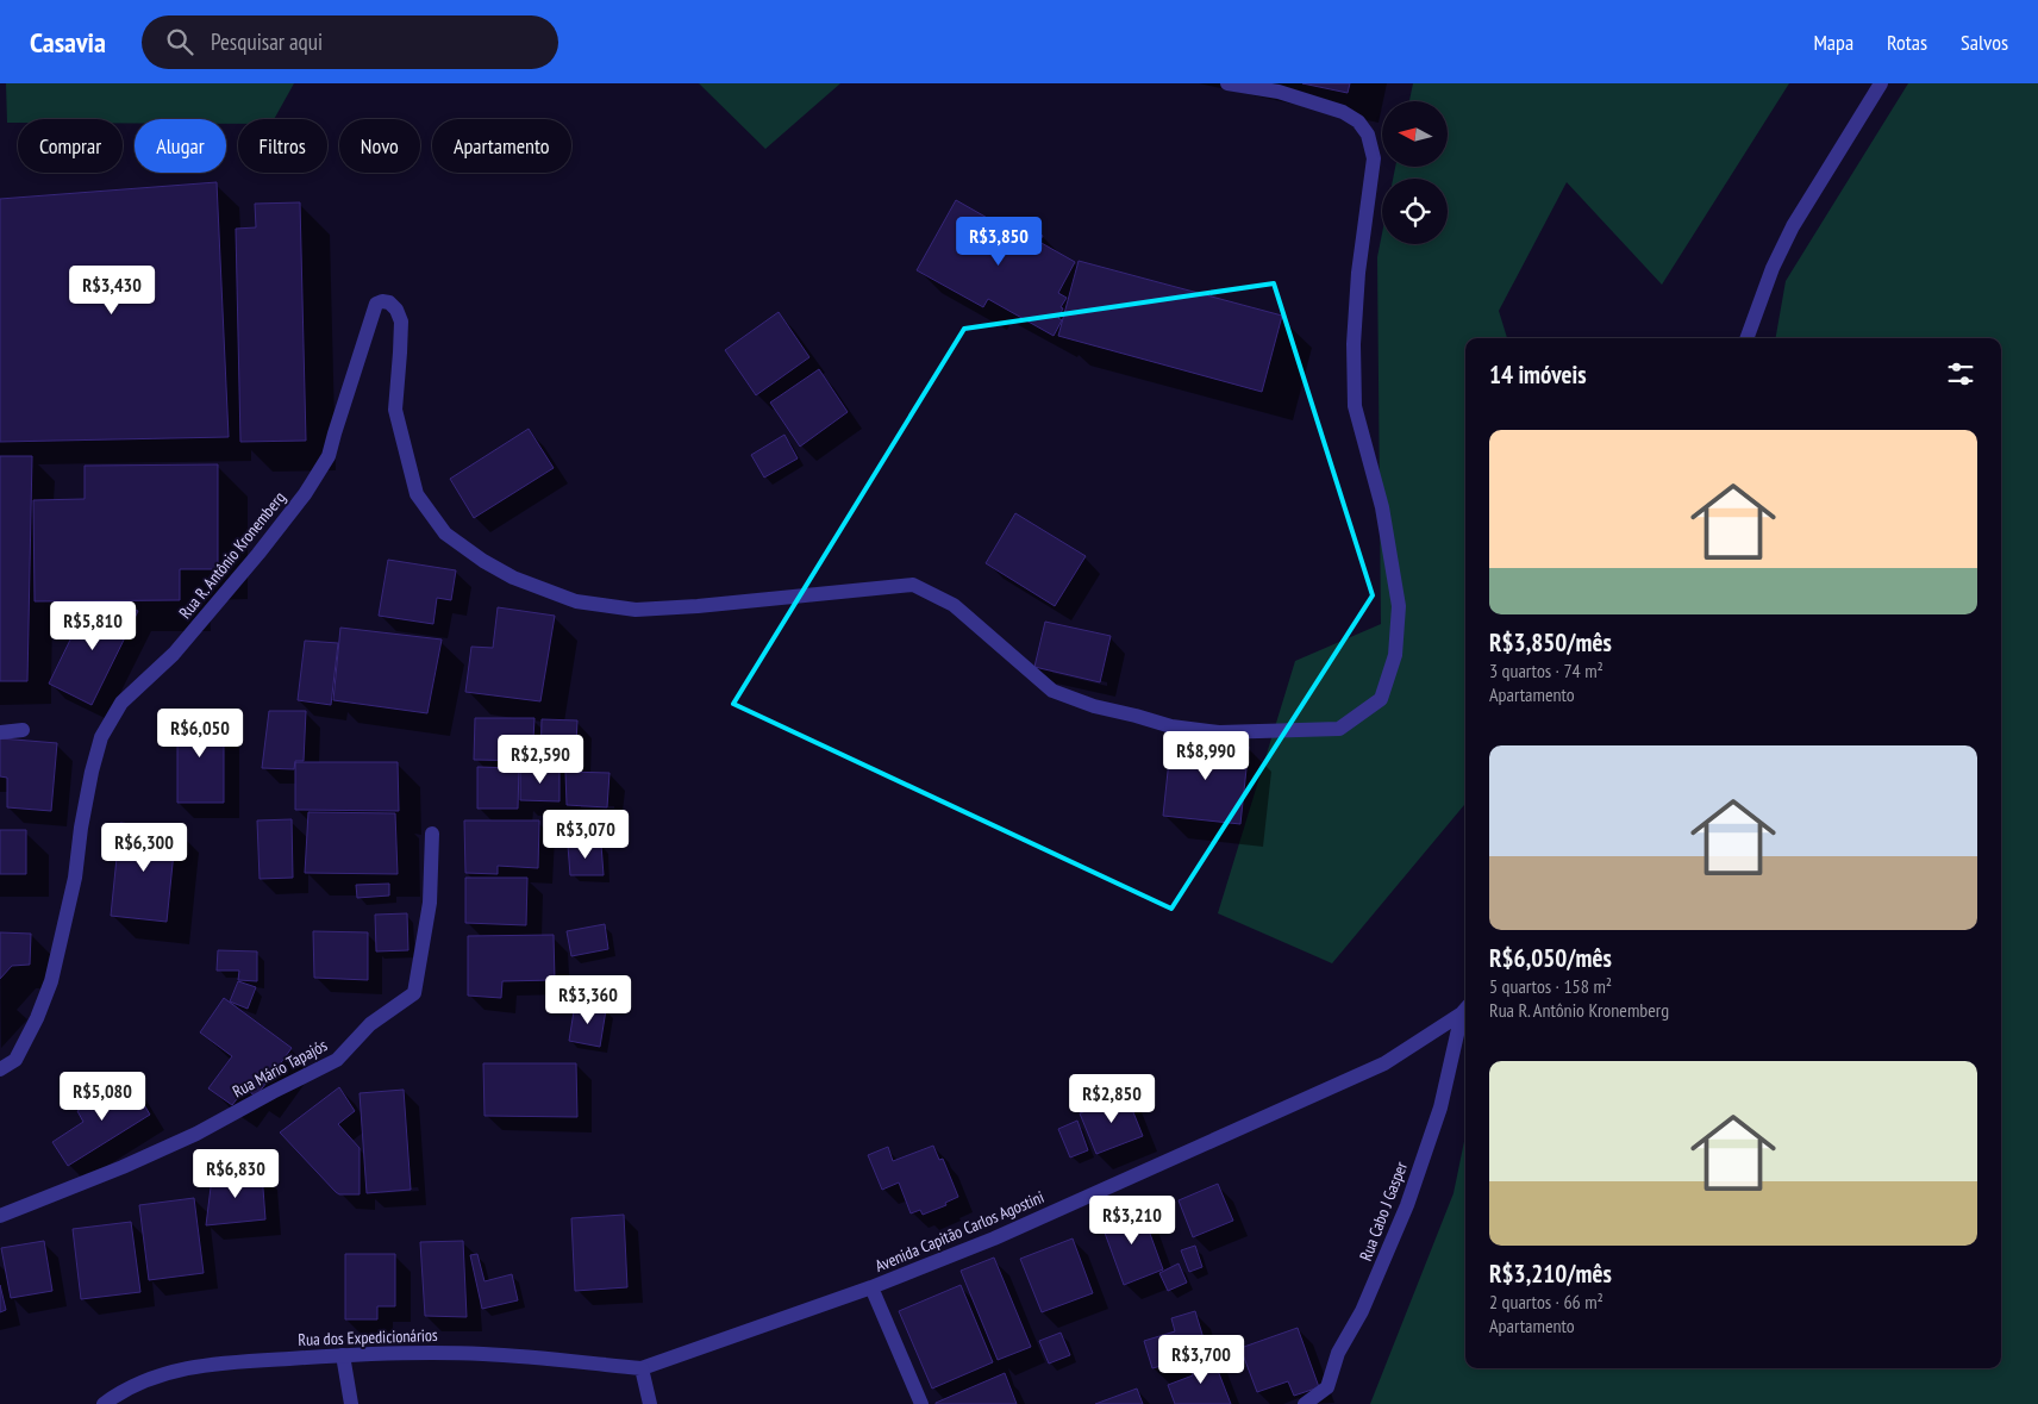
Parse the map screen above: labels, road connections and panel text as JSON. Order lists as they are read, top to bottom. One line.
{"streets":{"street":["Rua R. Antônio Kronemberg","Rua Mário Tapajós","Rua Cabo J Gasper","Avenida Capitão Carlos Agostini","Rua dos Expedicionários"]},"crossings":[["Rua Cabo J Gasper","Avenida Capitão Carlos Agostini"],["Avenida Capitão Carlos Agostini","Rua dos Expedicionários"]],"north":"left","page":{"header":"Casavia","search":"Pesquisar aqui","nav":["Mapa","Rotas","Salvos"],"chip":["Comprar","Alugar","Filtros","Novo","Apartamento"],"price":["R$3,850","R$3,430","R$5,810","R$6,050","R$8,990","R$2,590","R$3,070","R$6,300","R$3,360","R$5,080","R$2,850","R$6,830","R$3,210","R$3,700"],"heading":"14 imóveis","list":[{"name":"R$3,850/mês","note":"3 quartos · 74 m² · Apartamento"},{"name":"R$6,050/mês","note":"5 quartos · 158 m² · Rua R. Antônio Kronemberg"},{"name":"R$3,210/mês","note":"2 quartos · 66 m² · Apartamento"}]}}
